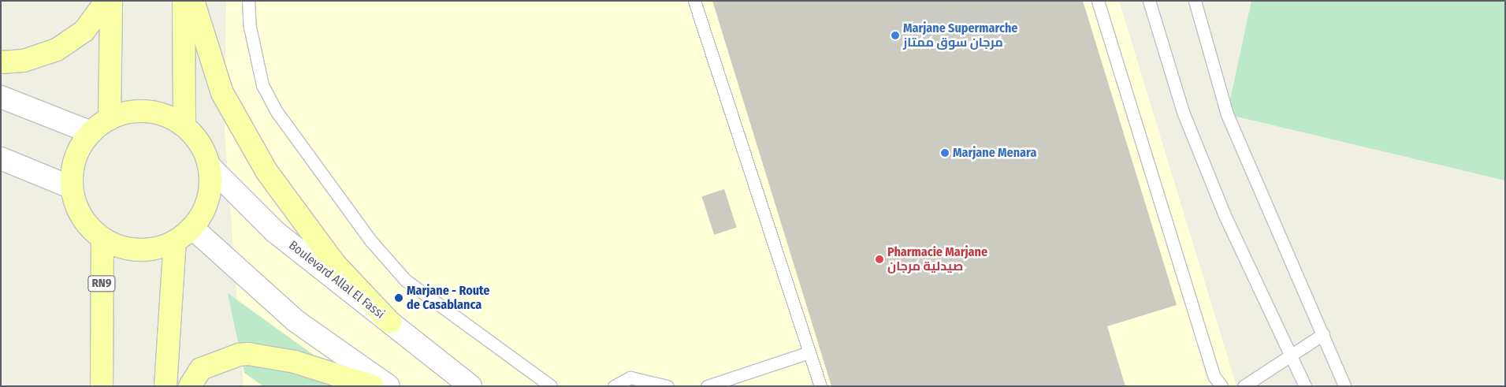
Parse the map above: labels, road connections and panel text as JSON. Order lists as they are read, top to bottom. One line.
{"streets":{"main road":["Boulevard Allal El Fassi","RN9"]},"crossings":[["Boulevard Allal El Fassi","RN9"]],"places":["Marjane Supermarche مرجان سوق ممتاز","Marjane Menara","Pharmacie Marjane صيدلية مرجان","Marjane - Route de Casablanca"]}
